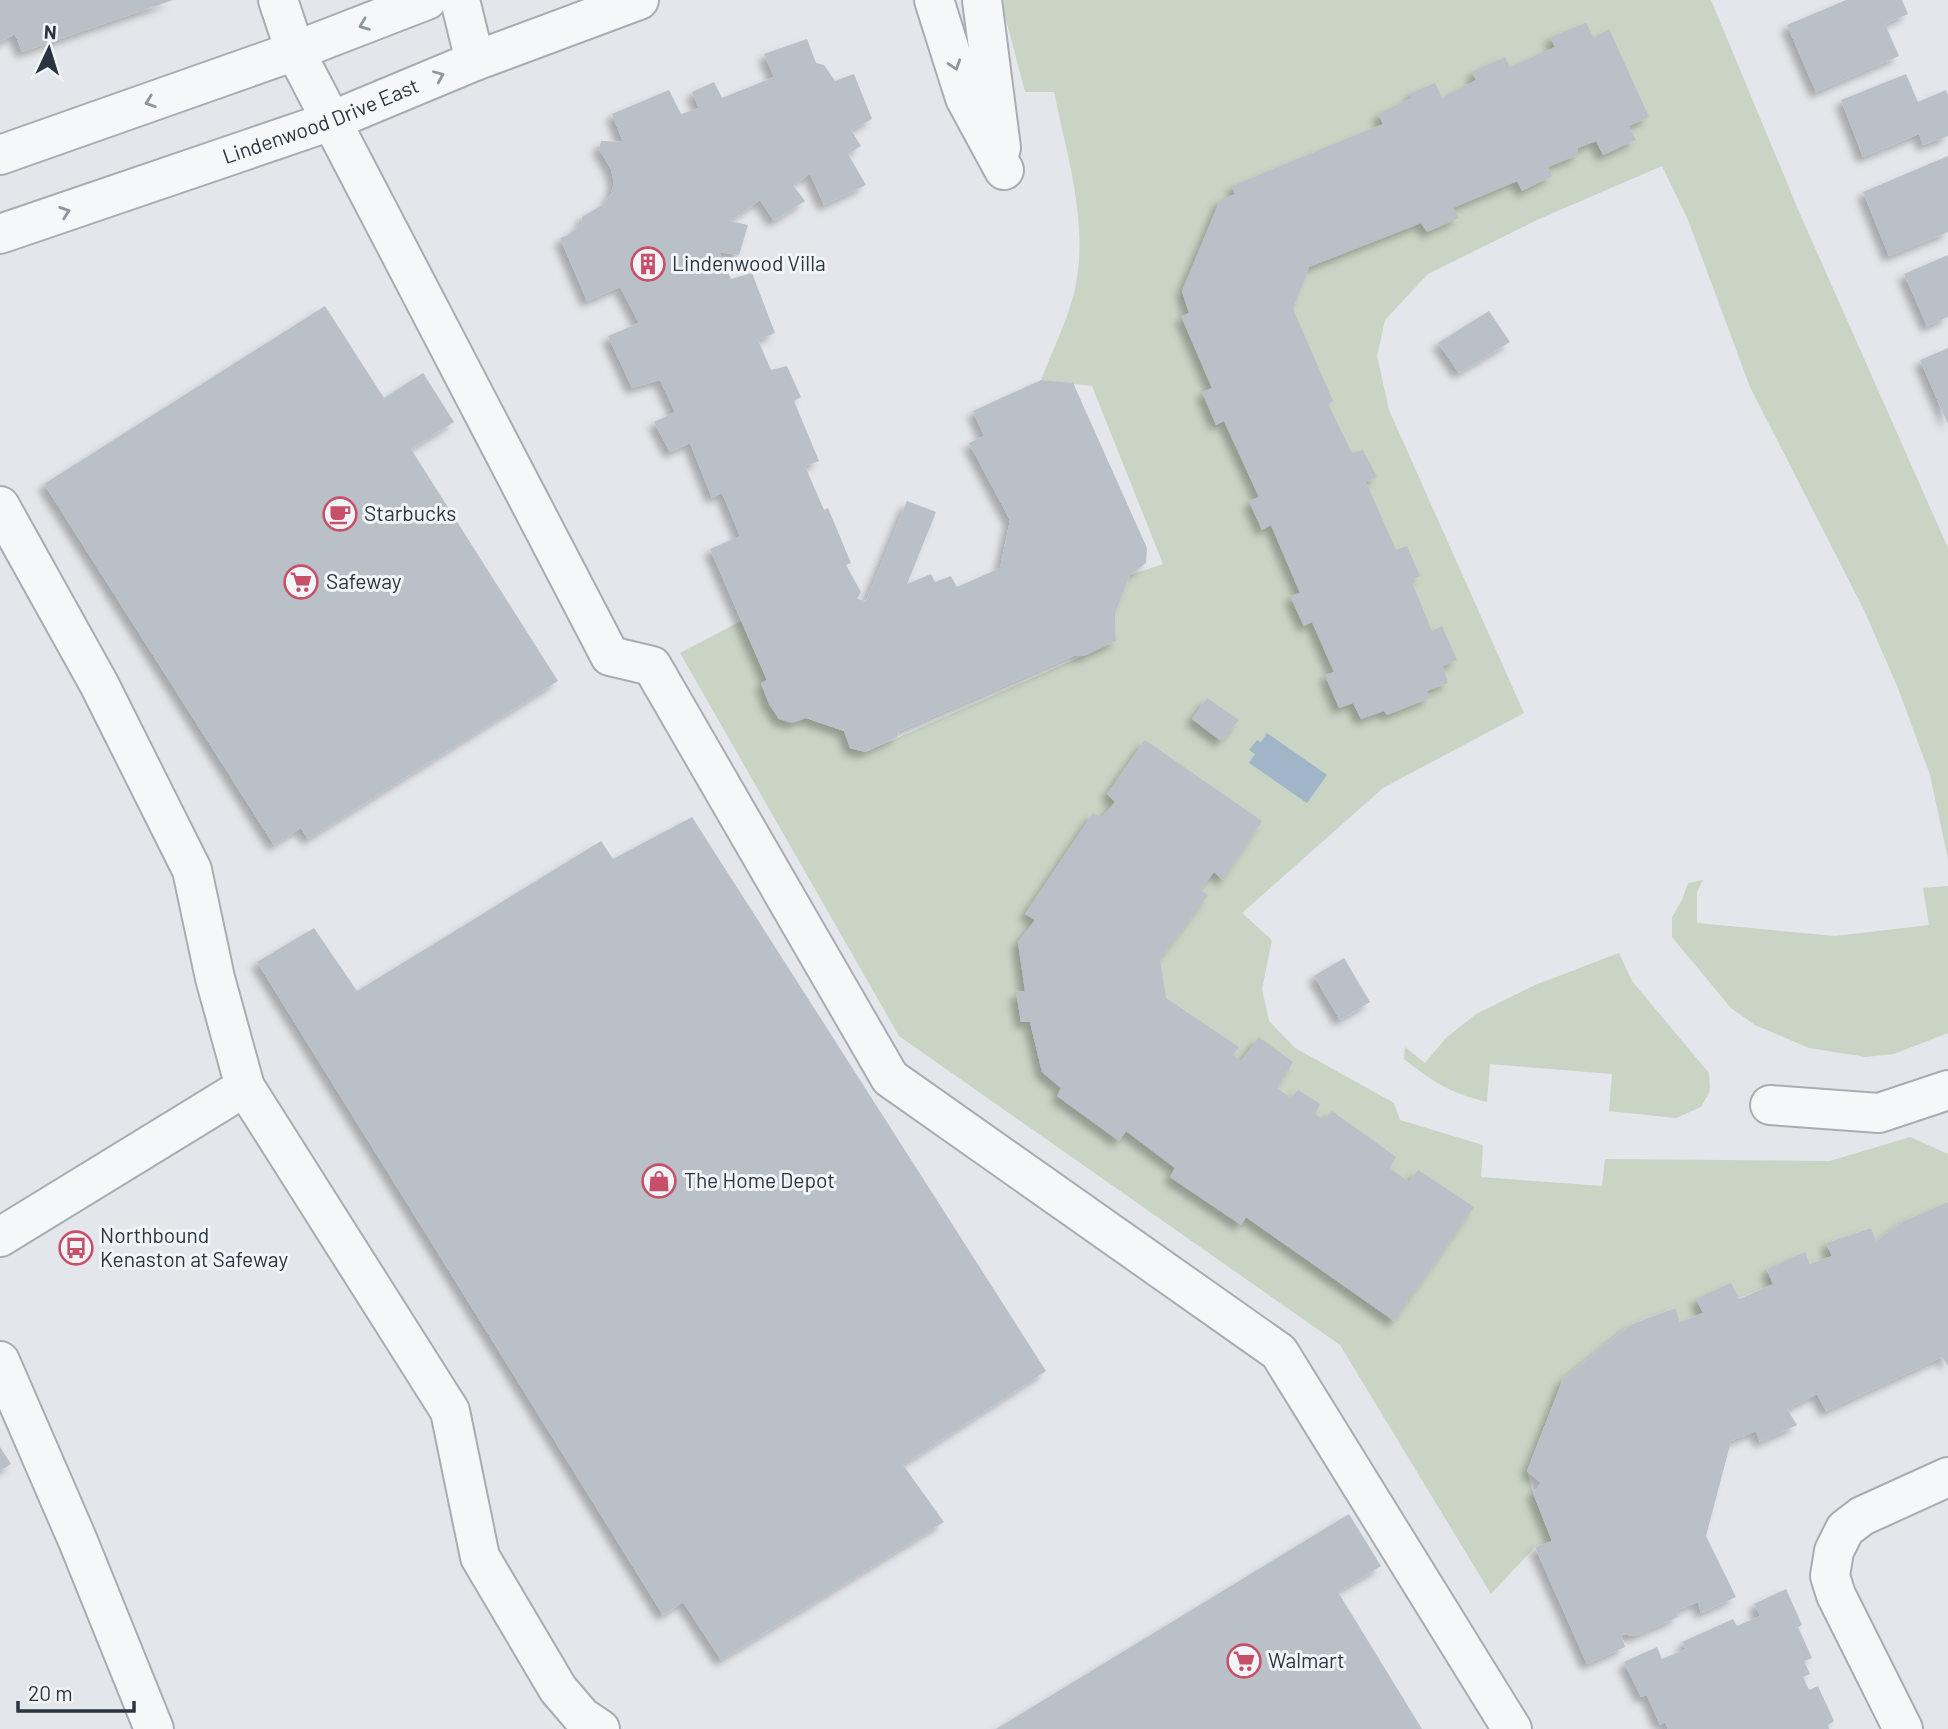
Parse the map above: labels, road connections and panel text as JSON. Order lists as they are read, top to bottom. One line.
{"streets":{"street":["Lindenwood Drive East"]},"places":{"building":["Lindenwood Villa"],"cafe":["Starbucks"],"supermarket":["Safeway","Walmart"],"shop":["The Home Depot"],"bus stop":["Northbound Kenaston at Safeway"]},"scale_bar":"20 m","north":"top"}
